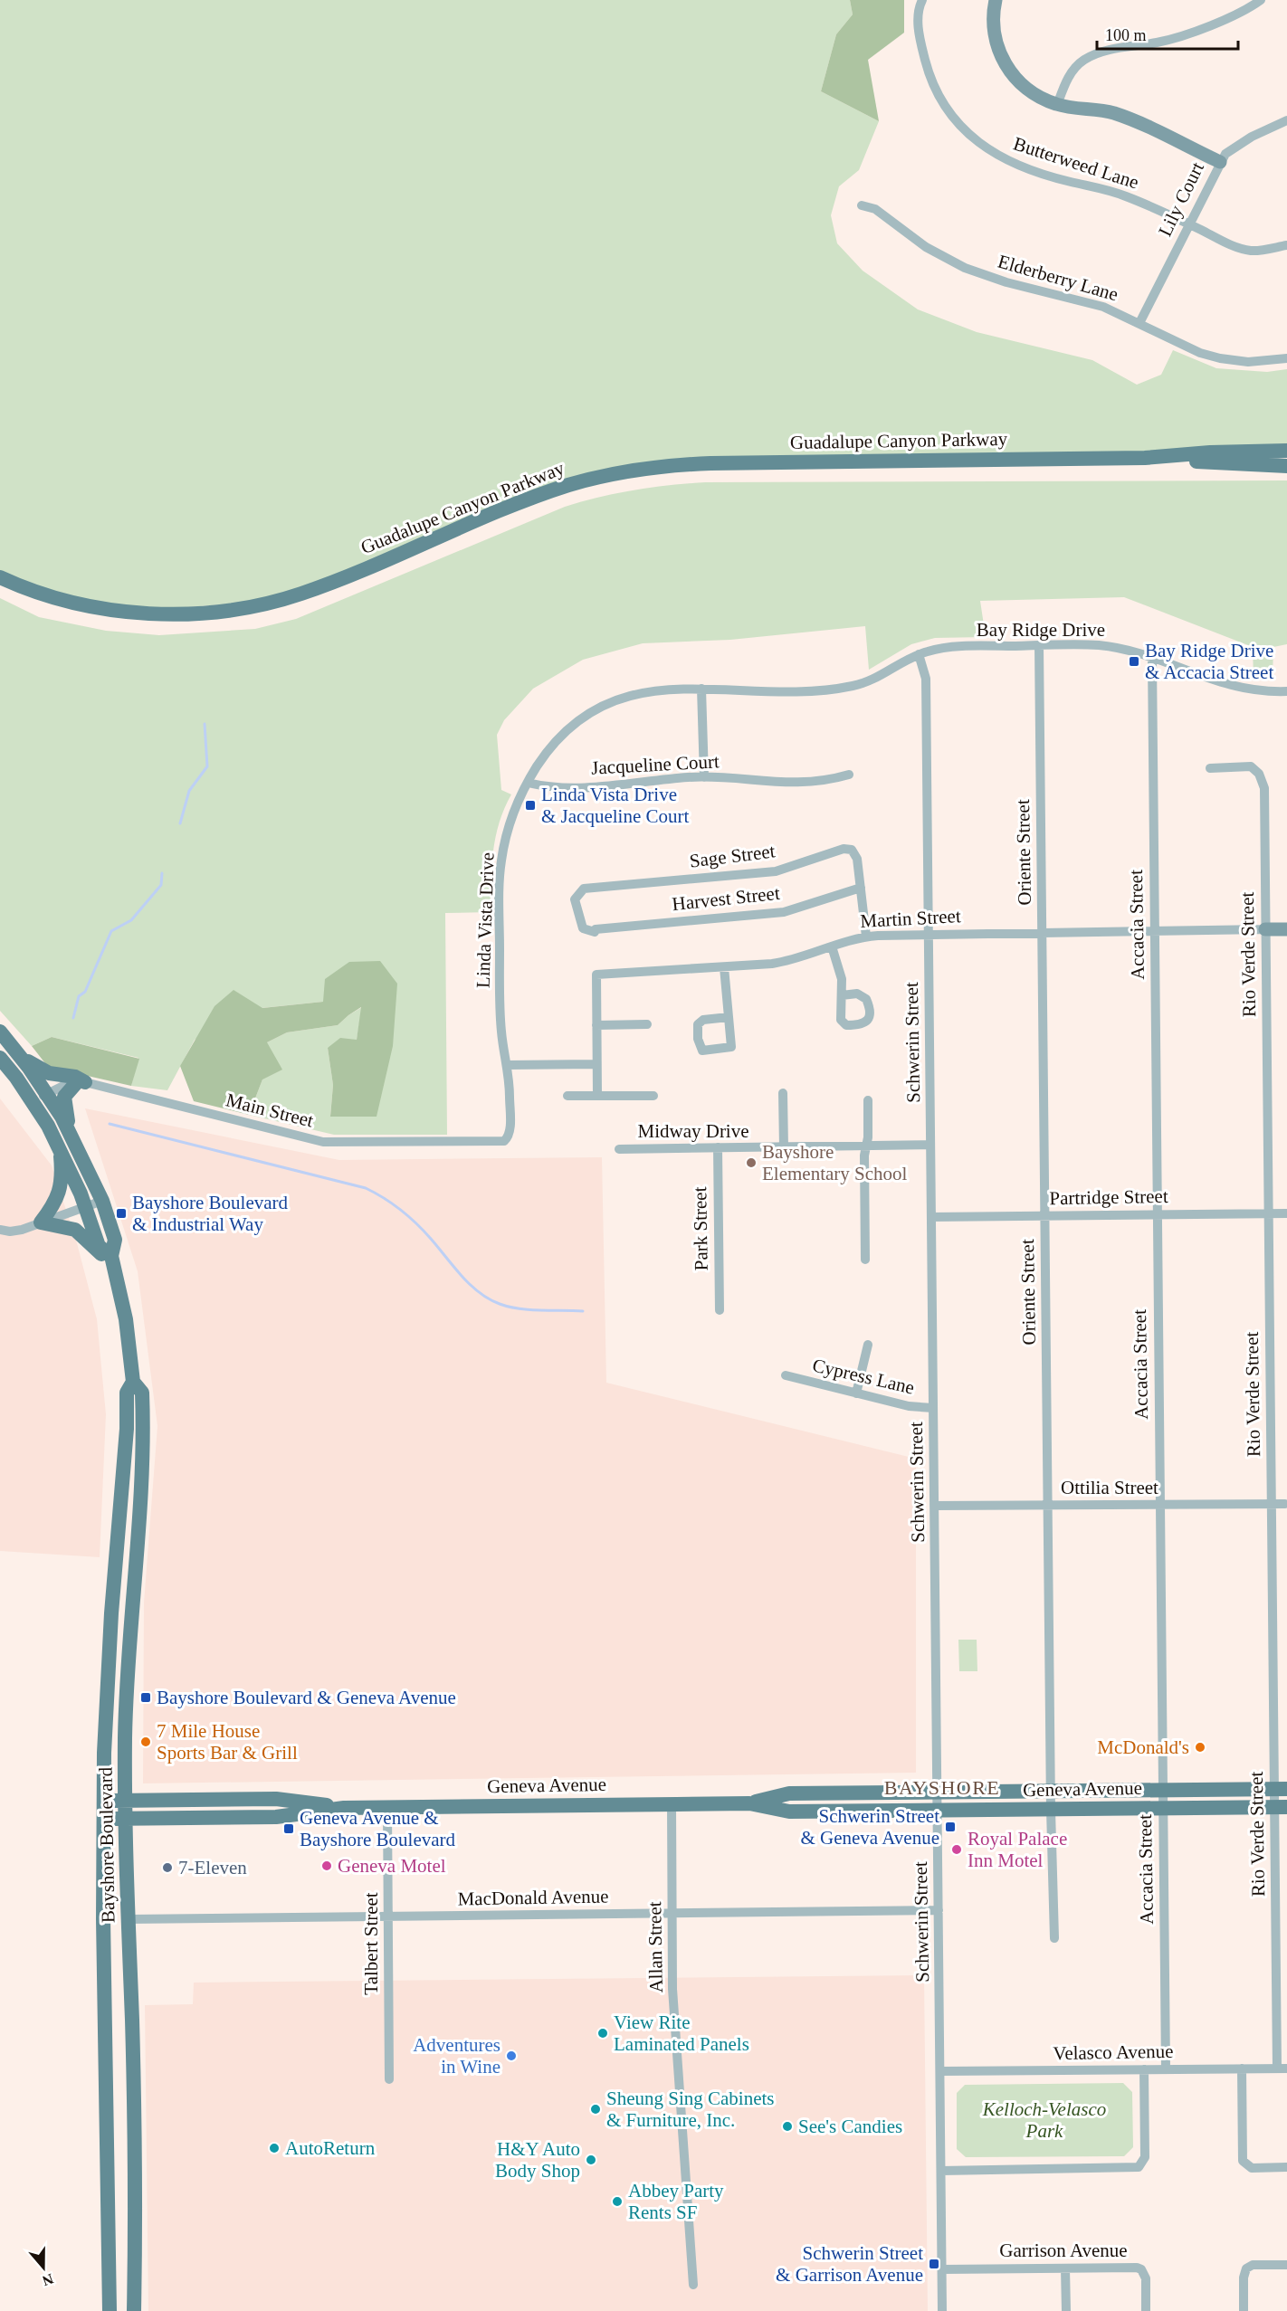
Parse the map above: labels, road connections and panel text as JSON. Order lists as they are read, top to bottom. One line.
{"streets":{"main road":["Guadalupe Canyon Parkway","Geneva Avenue","Bayshore Boulevard"],"street":["Butterweed Lane","Lily Court","Elderberry Lane","Bay Ridge Drive","Jacqueline Court","Oriente Street","Sage Street","Harvest Street","Martin Street","Linda Vista Drive","Accacia Street","Rio Verde Street","Schwerin Street","Main Street","Midway Drive","Partridge Street","Park Street","Cypress Lane","Ottilia Street","MacDonald Avenue","Talbert Street","Allan Street","Velasco Avenue","Garrison Avenue"]},"crossings":[["Butterweed Lane","Lily Court"],["Lily Court","Elderberry Lane"],["Bay Ridge Drive","Oriente Street"],["Bay Ridge Drive","Linda Vista Drive"],["Bay Ridge Drive","Accacia Street"],["Bay Ridge Drive","Schwerin Street"],["Jacqueline Court","Linda Vista Drive"],["Oriente Street","Martin Street"],["Oriente Street","Partridge Street"],["Oriente Street","Ottilia Street"],["Oriente Street","Geneva Avenue"],["Sage Street","Harvest Street"],["Sage Street","Martin Street"],["Martin Street","Accacia Street"],["Martin Street","Rio Verde Street"],["Martin Street","Schwerin Street"],["Linda Vista Drive","Schwerin Street"],["Linda Vista Drive","Main Street"],["Accacia Street","Partridge Street"],["Accacia Street","Ottilia Street"],["Accacia Street","Geneva Avenue"],["Accacia Street","Velasco Avenue"],["Rio Verde Street","Partridge Street"],["Rio Verde Street","Ottilia Street"],["Rio Verde Street","Geneva Avenue"],["Rio Verde Street","Velasco Avenue"],["Schwerin Street","Midway Drive"],["Schwerin Street","Partridge Street"],["Schwerin Street","Cypress Lane"],["Schwerin Street","Ottilia Street"],["Schwerin Street","Geneva Avenue"],["Schwerin Street","MacDonald Avenue"],["Schwerin Street","Velasco Avenue"],["Schwerin Street","Garrison Avenue"],["Midway Drive","Park Street"],["Geneva Avenue","Bayshore Boulevard"],["Geneva Avenue","Talbert Street"],["Geneva Avenue","Allan Street"],["Bayshore Boulevard","MacDonald Avenue"],["MacDonald Avenue","Talbert Street"],["MacDonald Avenue","Allan Street"]],"districts":["BAYSHORE"],"parks":["Kelloch-Velasco Park"],"places":{"transit":["Bay Ridge Drive & Accacia Street","Linda Vista Drive & Jacqueline Court","Bayshore Boulevard & Industrial Way","Bayshore Boulevard & Geneva Avenue","Schwerin Street & Geneva Avenue","Geneva Avenue & Bayshore Boulevard","Schwerin Street & Garrison Avenue"],"other":["Bayshore Elementary School","7 Mile House Sports Bar & Grill","McDonald's","Royal Palace Inn Motel","Geneva Motel","7-Eleven","View Rite Laminated Panels","Adventures in Wine","Sheung Sing Cabinets & Furniture, Inc.","See's Candies","AutoReturn","H&Y Auto Body Shop","Abbey Party Rents SF"]},"scale_bar":"100 m","north":"bottom"}
